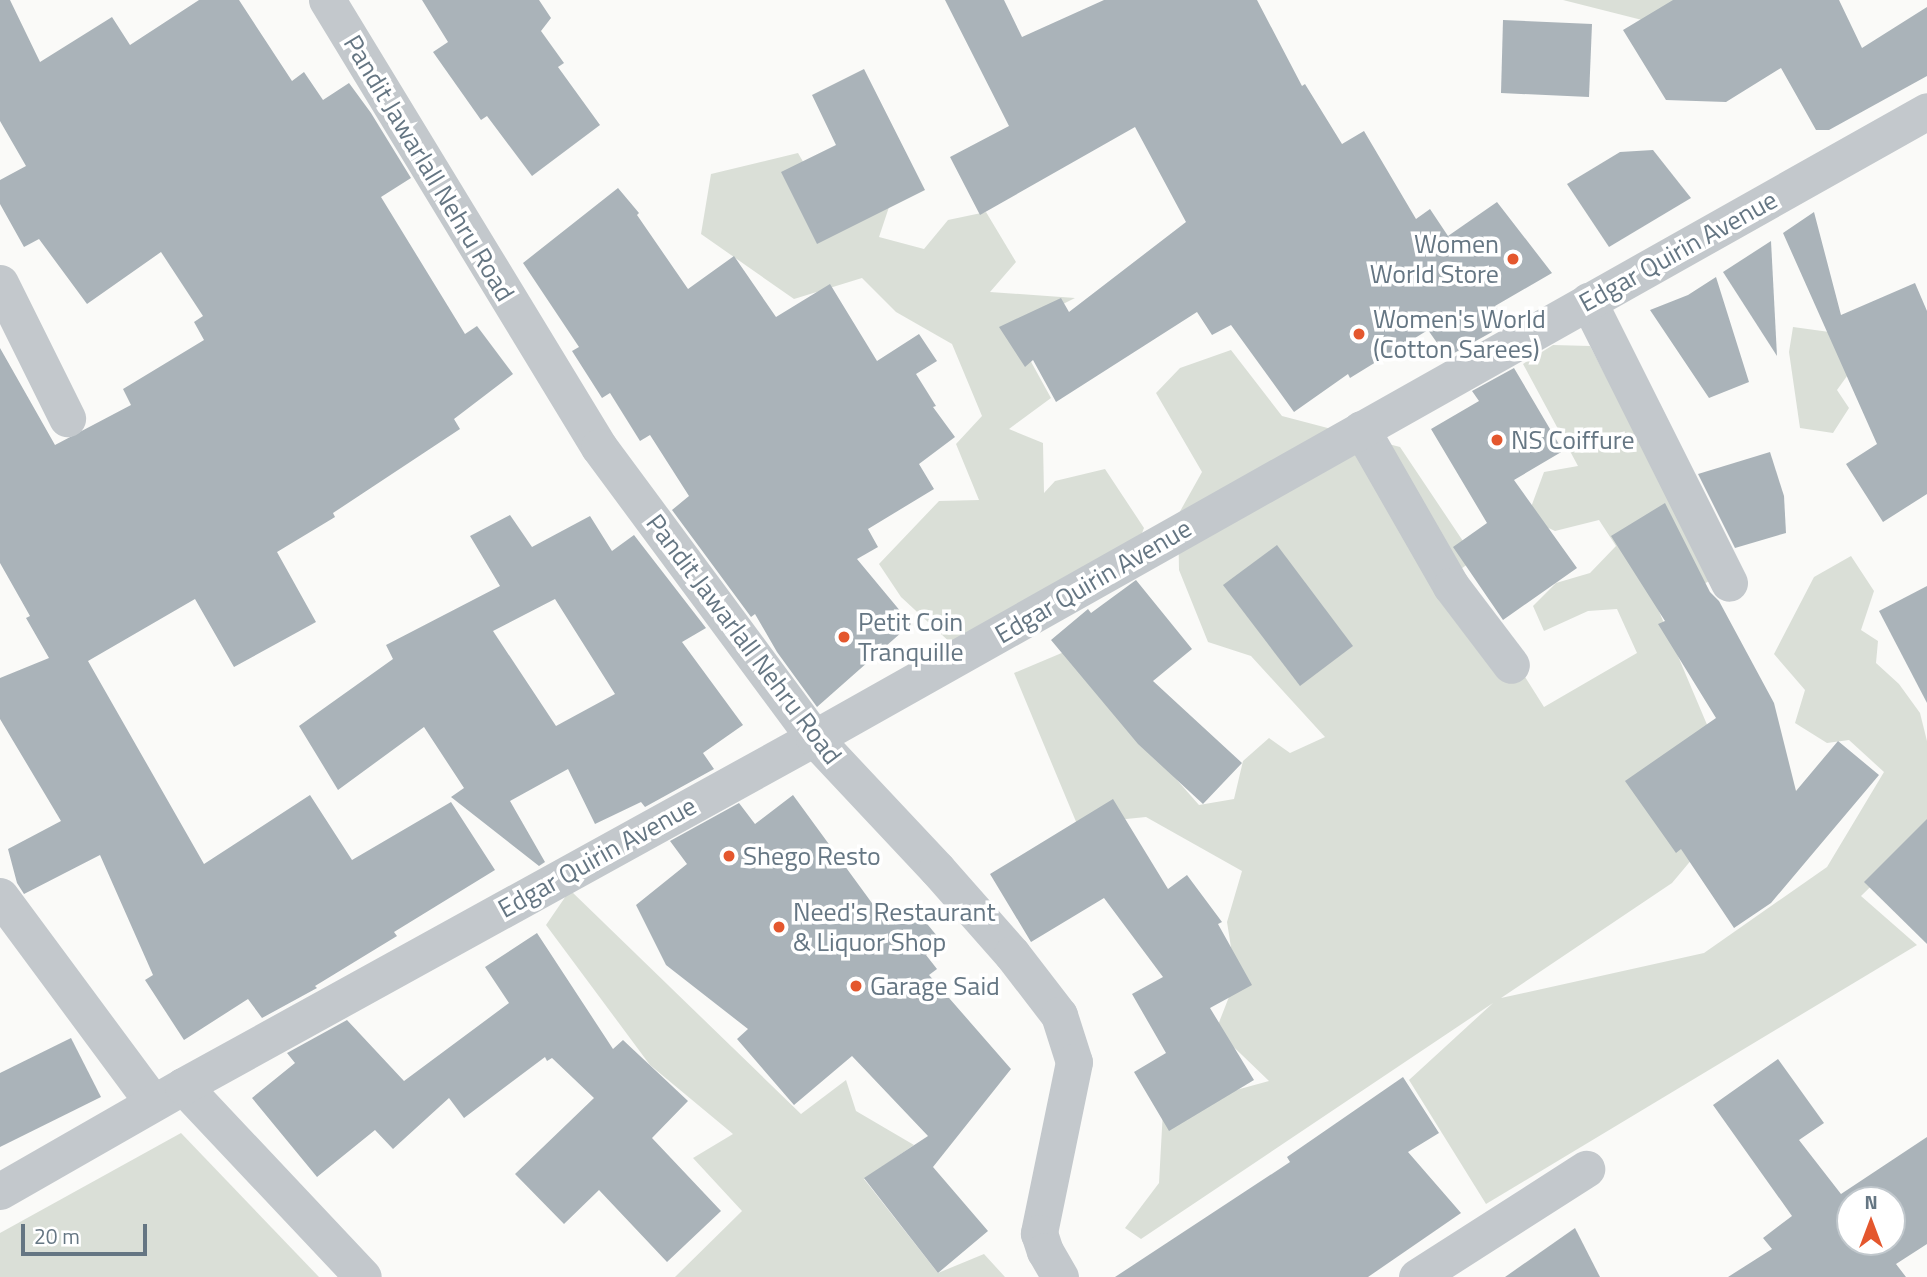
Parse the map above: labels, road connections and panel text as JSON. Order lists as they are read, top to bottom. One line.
{"streets":{"street":["Pandit Jawarlall Nehru Road","Edgar Quirin Avenue"]},"crossings":[["Pandit Jawarlall Nehru Road","Edgar Quirin Avenue"]],"places":["Women World Store","Women's World (Cotton Sarees)","NS Coiffure","Petit Coin Tranquille","Shego Resto","Need's Restaurant & Liquor Shop","Garage Said"],"scale_bar":"20 m","north":"top"}
